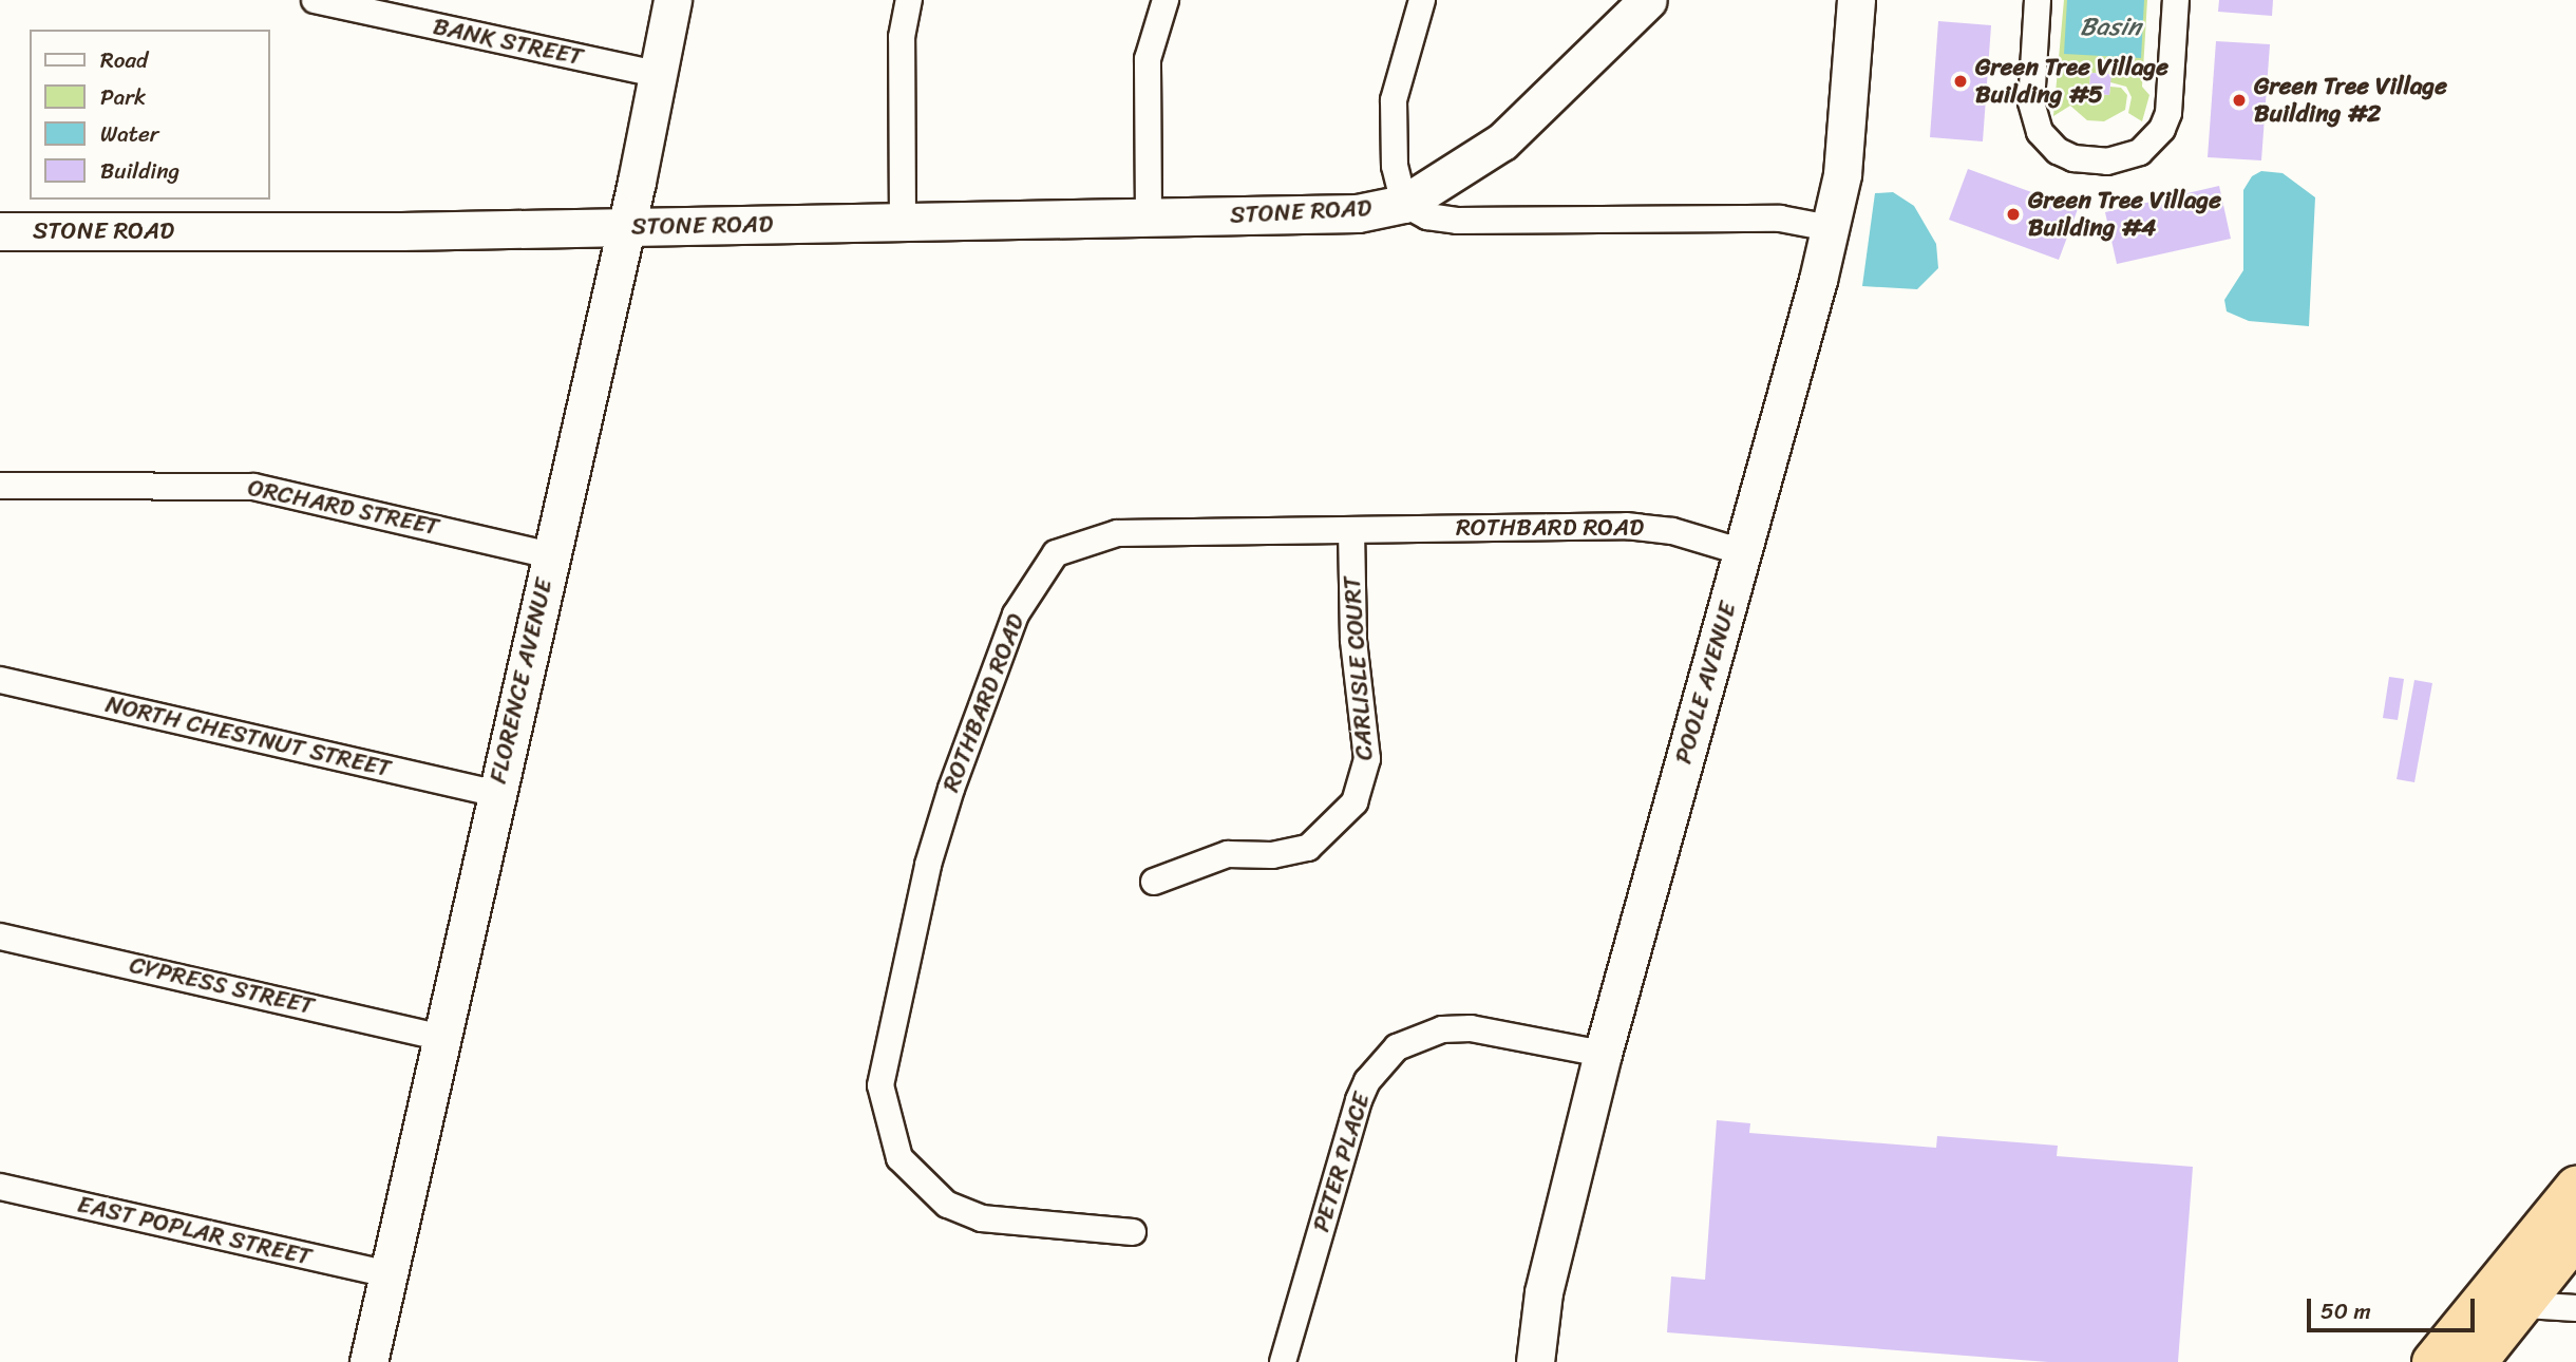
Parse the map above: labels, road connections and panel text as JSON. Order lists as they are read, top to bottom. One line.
{"streets":{"street":["BANK STREET","STONE ROAD","ORCHARD STREET","ROTHBARD ROAD","CARLISLE COURT","FLORENCE AVENUE","POOLE AVENUE","NORTH CHESTNUT STREET","CYPRESS STREET","PETER PLACE","EAST POPLAR STREET"]},"crossings":[["BANK STREET","FLORENCE AVENUE"],["STONE ROAD","FLORENCE AVENUE"],["STONE ROAD","POOLE AVENUE"],["ORCHARD STREET","FLORENCE AVENUE"],["ROTHBARD ROAD","CARLISLE COURT"],["ROTHBARD ROAD","POOLE AVENUE"],["FLORENCE AVENUE","NORTH CHESTNUT STREET"],["FLORENCE AVENUE","CYPRESS STREET"],["FLORENCE AVENUE","EAST POPLAR STREET"],["POOLE AVENUE","PETER PLACE"]],"water":["Basin"],"places":["Green Tree Village Building #5","Green Tree Village Building #2","Green Tree Village Building #4"],"legend":["Road","Park","Water","Building"],"scale_bar":"50 m"}
